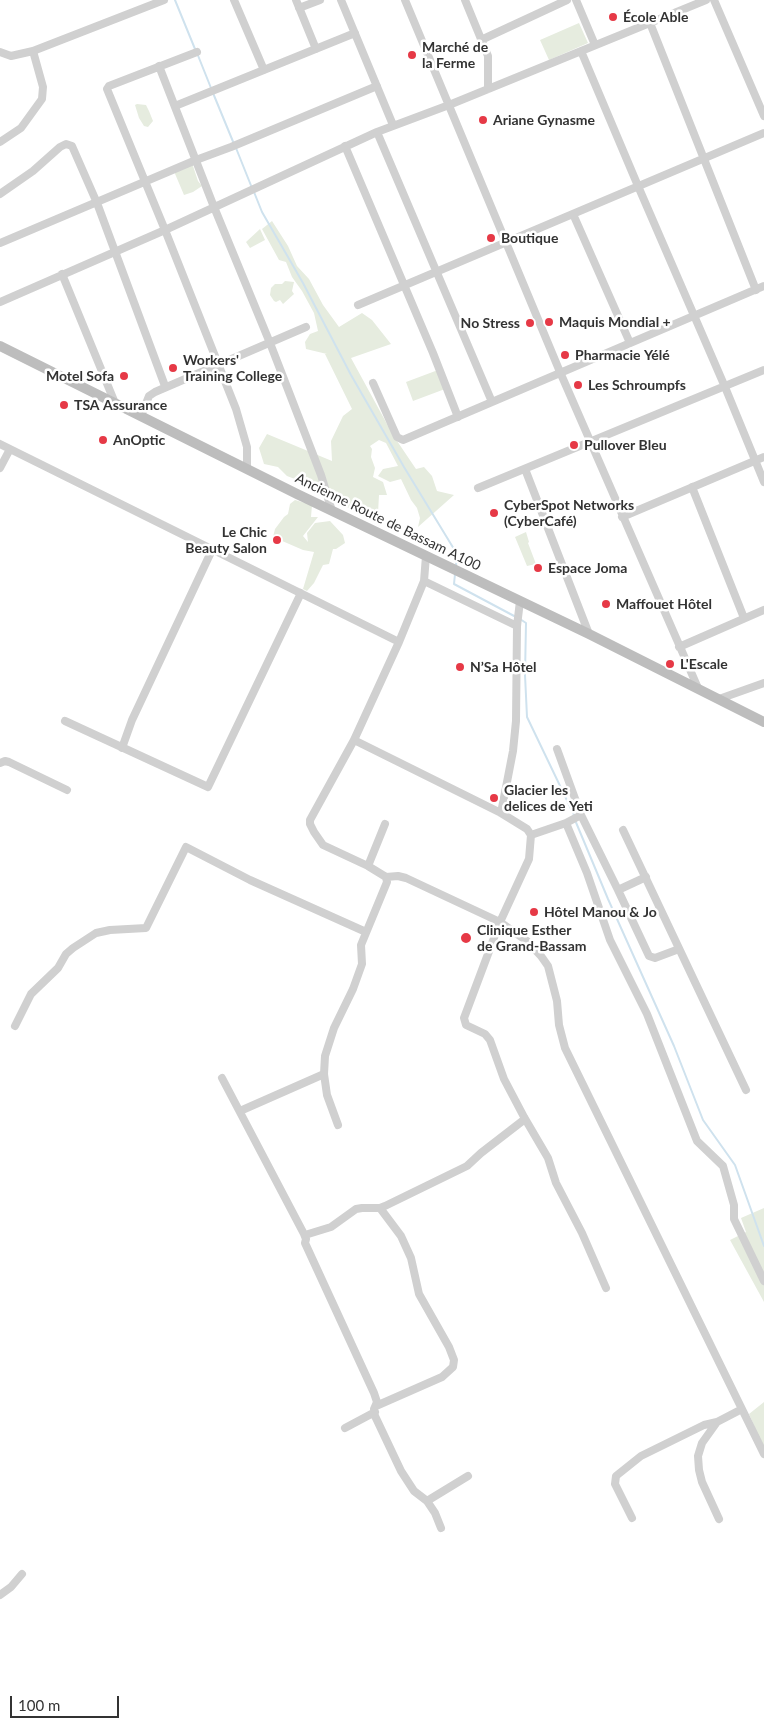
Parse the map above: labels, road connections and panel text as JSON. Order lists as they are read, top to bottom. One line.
{"streets":{"main road":["Ancienne Route de Bassam A100"]},"places":["École Able","Marché de la Ferme","Ariane Gynasme","Boutique","Maquis Mondial +","No Stress","Pharmacie Yélé","Workers' Training College","Motel Sofa","Les Schroumpfs","TSA Assurance","AnOptic","Pullover Bleu","CyberSpot Networks (CyberCafé)","Le Chic Beauty Salon","Espace Joma","Maffouet Hôtel","L'Escale","N’Sa Hôtel","Glacier les delices de Yeti","Hôtel Manou & Jo","Clinique Esther de Grand-Bassam"],"scale_bar":"100 m"}
